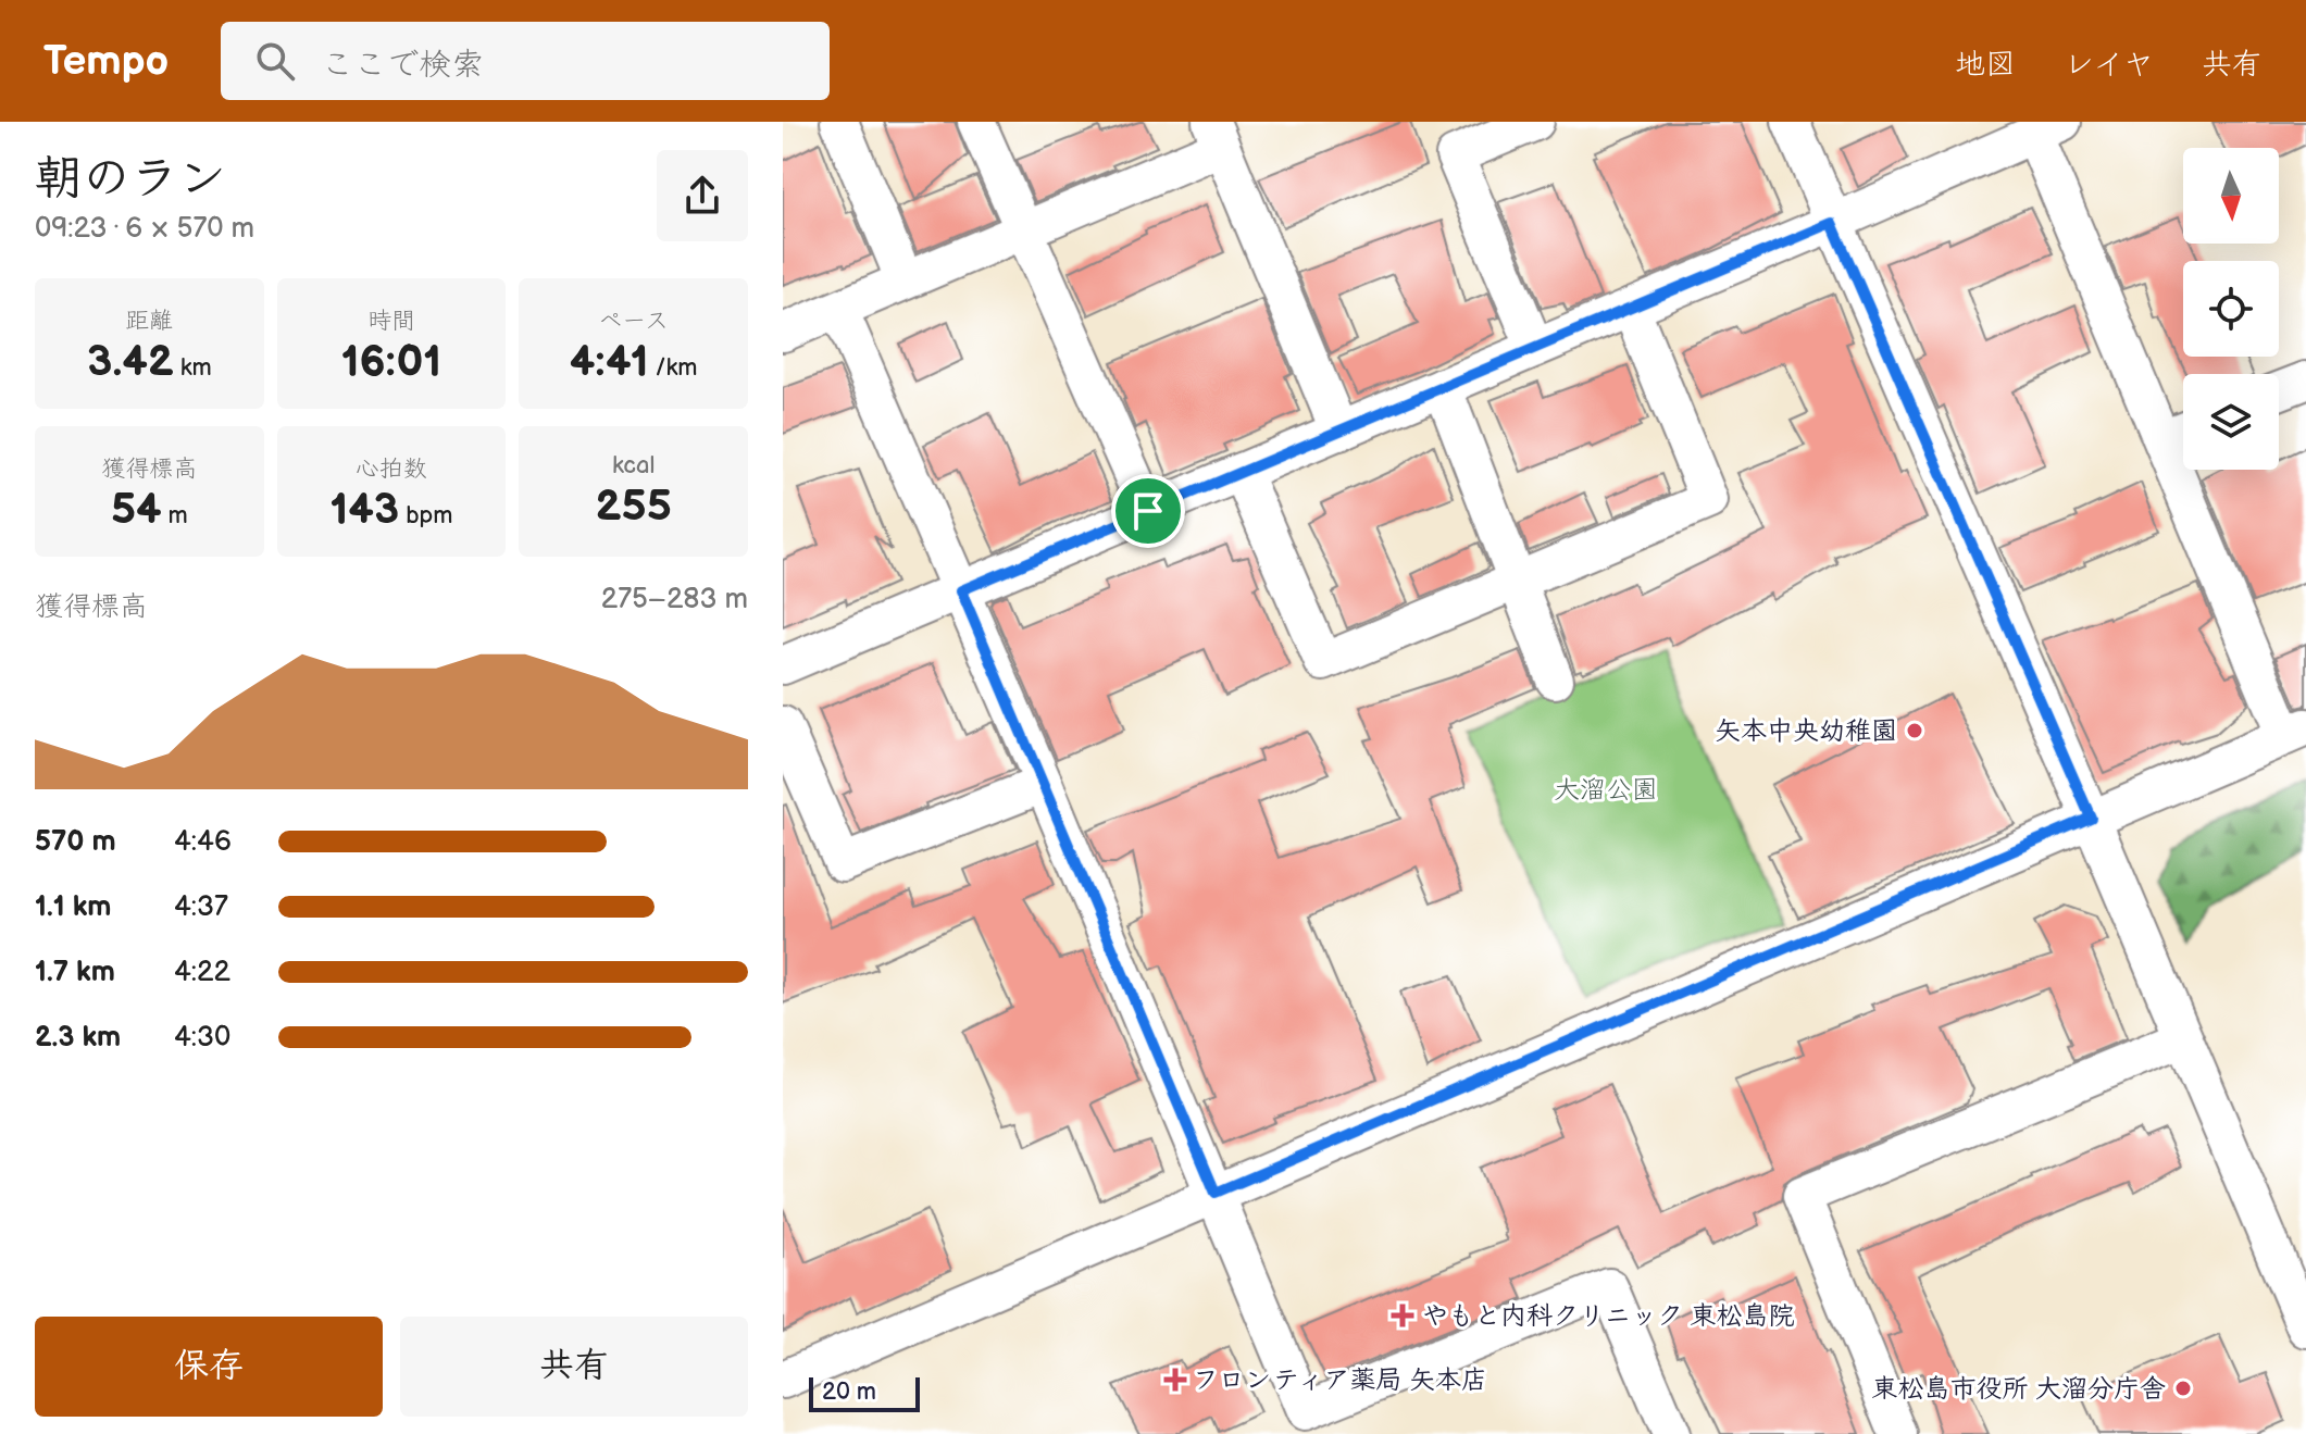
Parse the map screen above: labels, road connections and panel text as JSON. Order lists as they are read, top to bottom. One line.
{"parks":["大溜公園"],"places":{"other":["矢本中央幼稚園","東松島市役所 大溜分庁舎"],"health":["やもと内科クリニック 東松島院","フロンティア薬局 矢本店"]},"scale_bar":"20 m","north":"bottom","page":{"header":"Tempo","search":"ここで検索","nav":["地図","レイヤ","共有"],"heading":["朝のラン","09:23 · 6 × 570 m"],"stats":[["距離","3.42 km"],["時間","16:01"],["ペース","4:41 /km"],["獲得標高","54 m"],["心拍数","143 bpm"],["kcal","255"]],"chart":["獲得標高","275–283 m"],"list":[{"name":"570 m","note":"4:46"},{"name":"1.1 km","note":"4:37"},{"name":"1.7 km","note":"4:22"},{"name":"2.3 km","note":"4:30"}],"buttons":["保存","共有"],"scale":"20 m"}}
